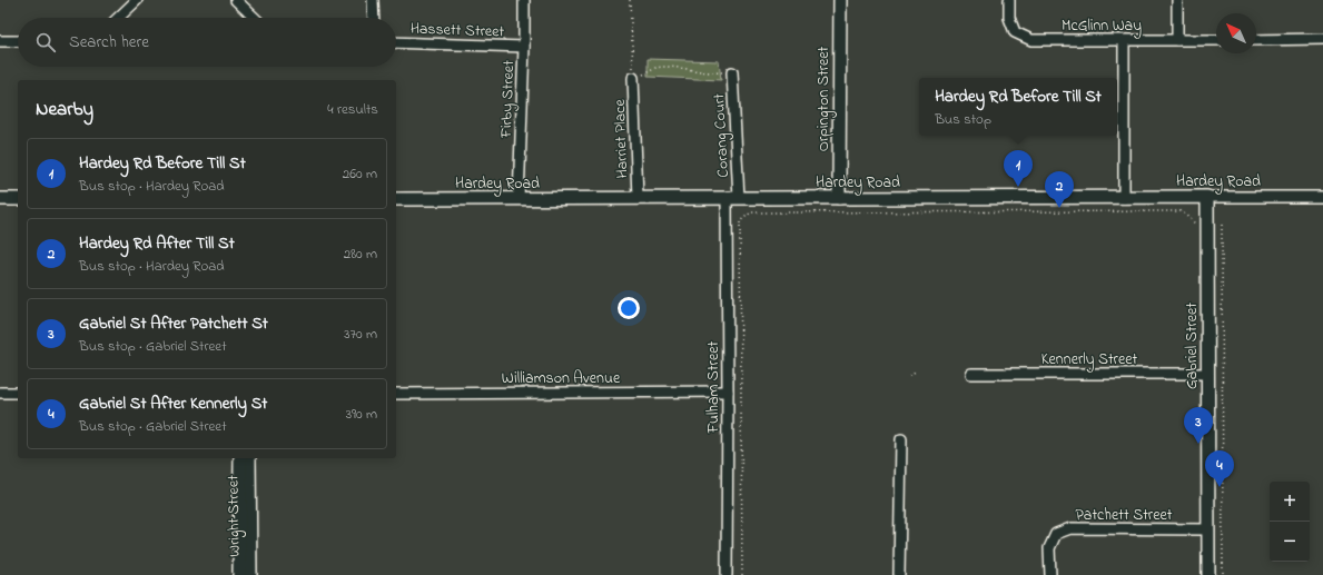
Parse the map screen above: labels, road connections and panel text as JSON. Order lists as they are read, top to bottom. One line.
{"streets":{"street":["McGlinn Way","Hassett Street","Firby Street","Orpington Street","Corang Court","Harriet Place","Hardey Road","Gabriel Street","Kennerly Street","Williamson Avenue","Fulham Street","Patchett Street","Wright Street"]},"crossings":[["Hassett Street","Firby Street"],["Firby Street","Hardey Road"],["Orpington Street","Hardey Road"],["Corang Court","Hardey Road"],["Corang Court","Fulham Street"],["Harriet Place","Hardey Road"],["Hardey Road","Gabriel Street"],["Hardey Road","Fulham Street"],["Gabriel Street","Kennerly Street"],["Gabriel Street","Patchett Street"],["Williamson Avenue","Fulham Street"]],"north":"top left","page":{"search":"Search here","popup":["Hardey Rd Before Till St","Bus stop"],"heading":["Nearby","4 results"],"list":[{"mark":"1","name":"Hardey Rd Before Till St","note":"Bus stop · Hardey Road","value":"260 m"},{"mark":"2","name":"Hardey Rd After Till St","note":"Bus stop · Hardey Road","value":"280 m"},{"mark":"3","name":"Gabriel St After Patchett St","note":"Bus stop · Gabriel Street","value":"370 m"},{"mark":"4","name":"Gabriel St After Kennerly St","note":"Bus stop · Gabriel Street","value":"390 m"}],"pins":["1","2","3","4"],"map_buttons":["+","−"]}}
